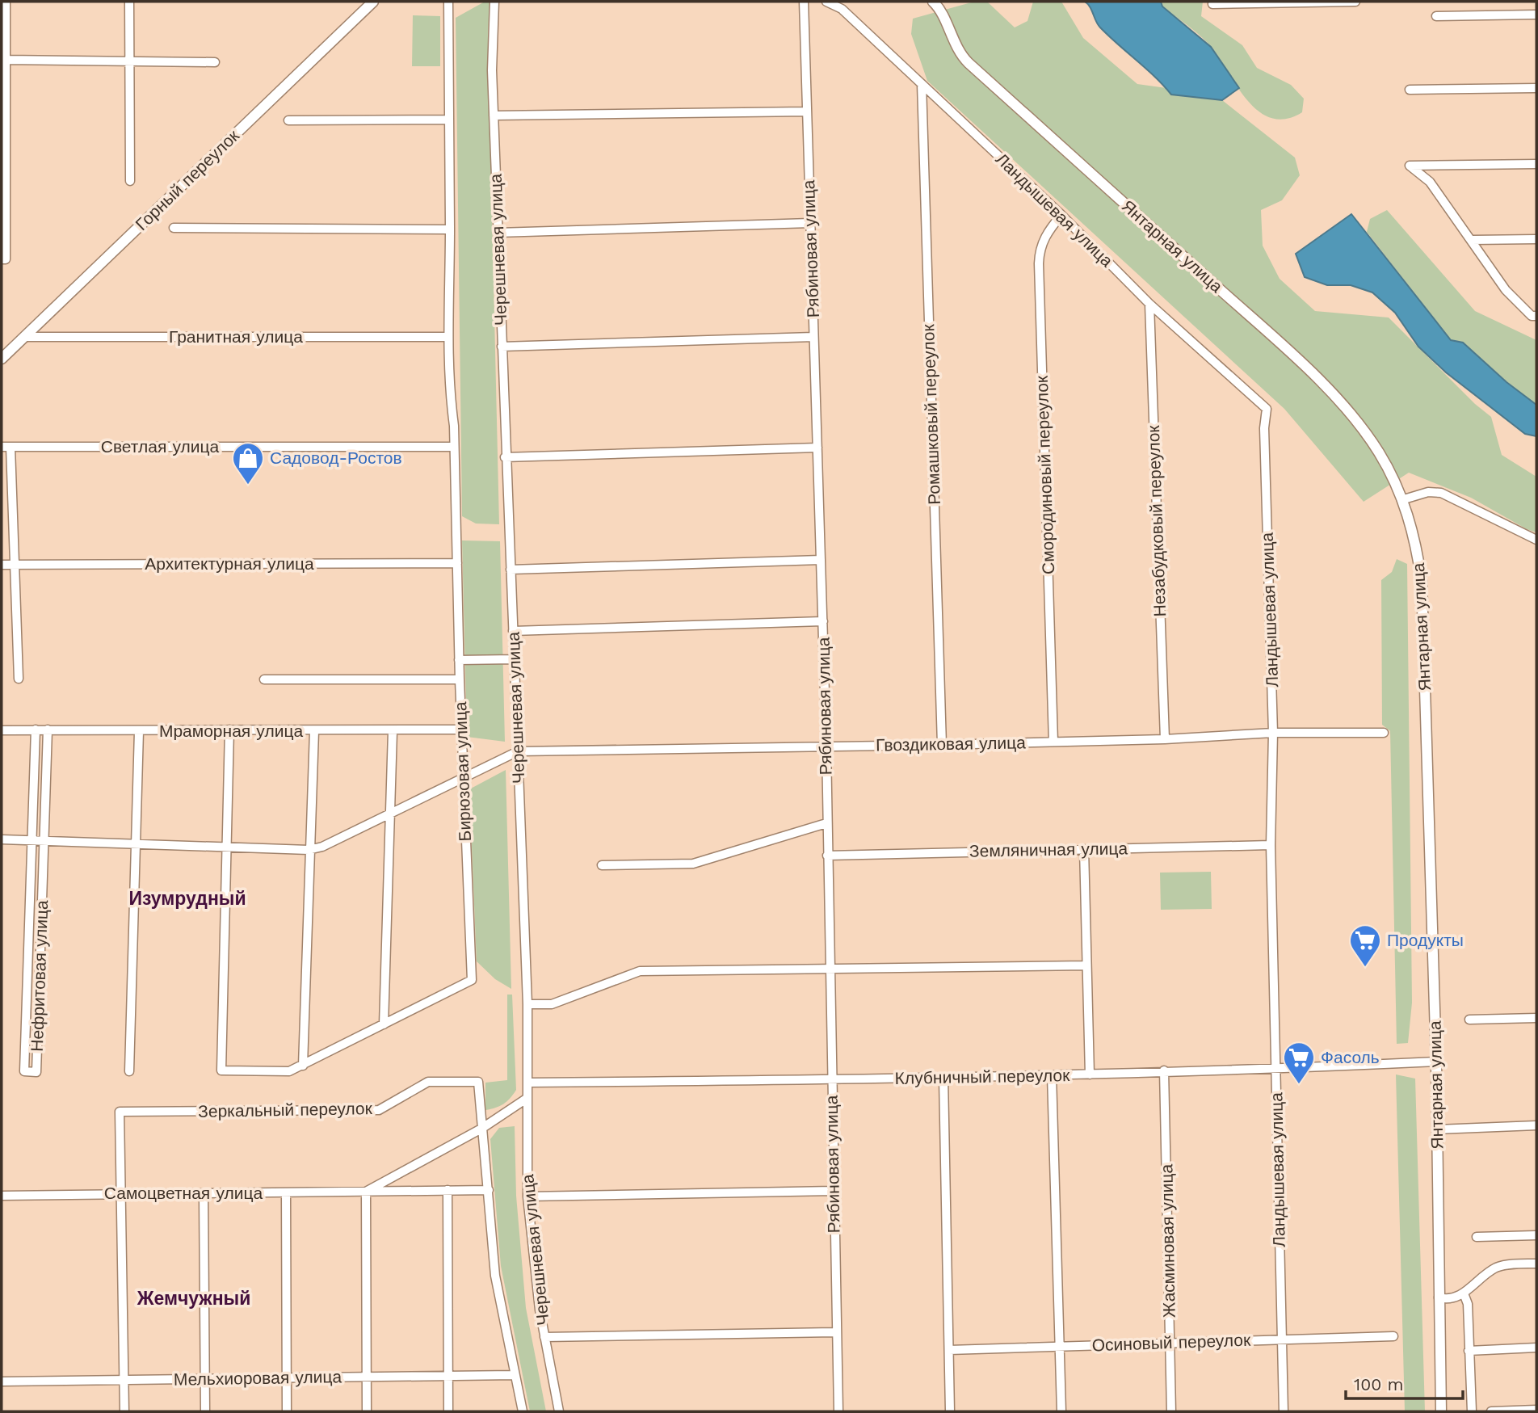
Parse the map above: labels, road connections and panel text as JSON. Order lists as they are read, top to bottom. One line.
{"streets":{"street":["Горный переулок","Ландышевая улица","Янтарная улица","Рябиновая улица","Черешневая улица","Гранитная улица","Ромашковый переулок","Светлая улица","Смородиновый переулок","Незабудковый переулок","Архитектурная улица","Мраморная улица","Гвоздиковая улица","Бирюзовая улица","Земляничная улица","Нефритовая улица","Клубничный переулок","Зеркальный переулок","Самоцветная улица","Жасминовая улица","Осиновый переулок","Мельхиоровая улица"]},"crossings":[["Горный переулок","Гранитная улица"],["Ландышевая улица","Ромашковый переулок"],["Ландышевая улица","Смородиновый переулок"],["Ландышевая улица","Незабудковый переулок"],["Ландышевая улица","Гвоздиковая улица"],["Ландышевая улица","Земляничная улица"],["Ландышевая улица","Клубничный переулок"],["Ландышевая улица","Осиновый переулок"],["Янтарная улица","Клубничный переулок"],["Рябиновая улица","Гвоздиковая улица"],["Рябиновая улица","Земляничная улица"],["Рябиновая улица","Клубничный переулок"],["Черешневая улица","Гвоздиковая улица"],["Черешневая улица","Клубничный переулок"],["Черешневая улица","Самоцветная улица"],["Гранитная улица","Бирюзовая улица"],["Ромашковый переулок","Гвоздиковая улица"],["Светлая улица","Бирюзовая улица"],["Смородиновый переулок","Гвоздиковая улица"],["Незабудковый переулок","Гвоздиковая улица"],["Архитектурная улица","Бирюзовая улица"],["Мраморная улица","Бирюзовая улица"],["Мраморная улица","Нефритовая улица"],["Клубничный переулок","Жасминовая улица"],["Зеркальный переулок","Самоцветная улица"],["Жасминовая улица","Осиновый переулок"]],"districts":["Изумрудный","Жемчужный"],"places":{"shop":["Садовод-Ростов"],"supermarket":["Продукты","Фасоль"]},"scale_bar":"100 m"}
